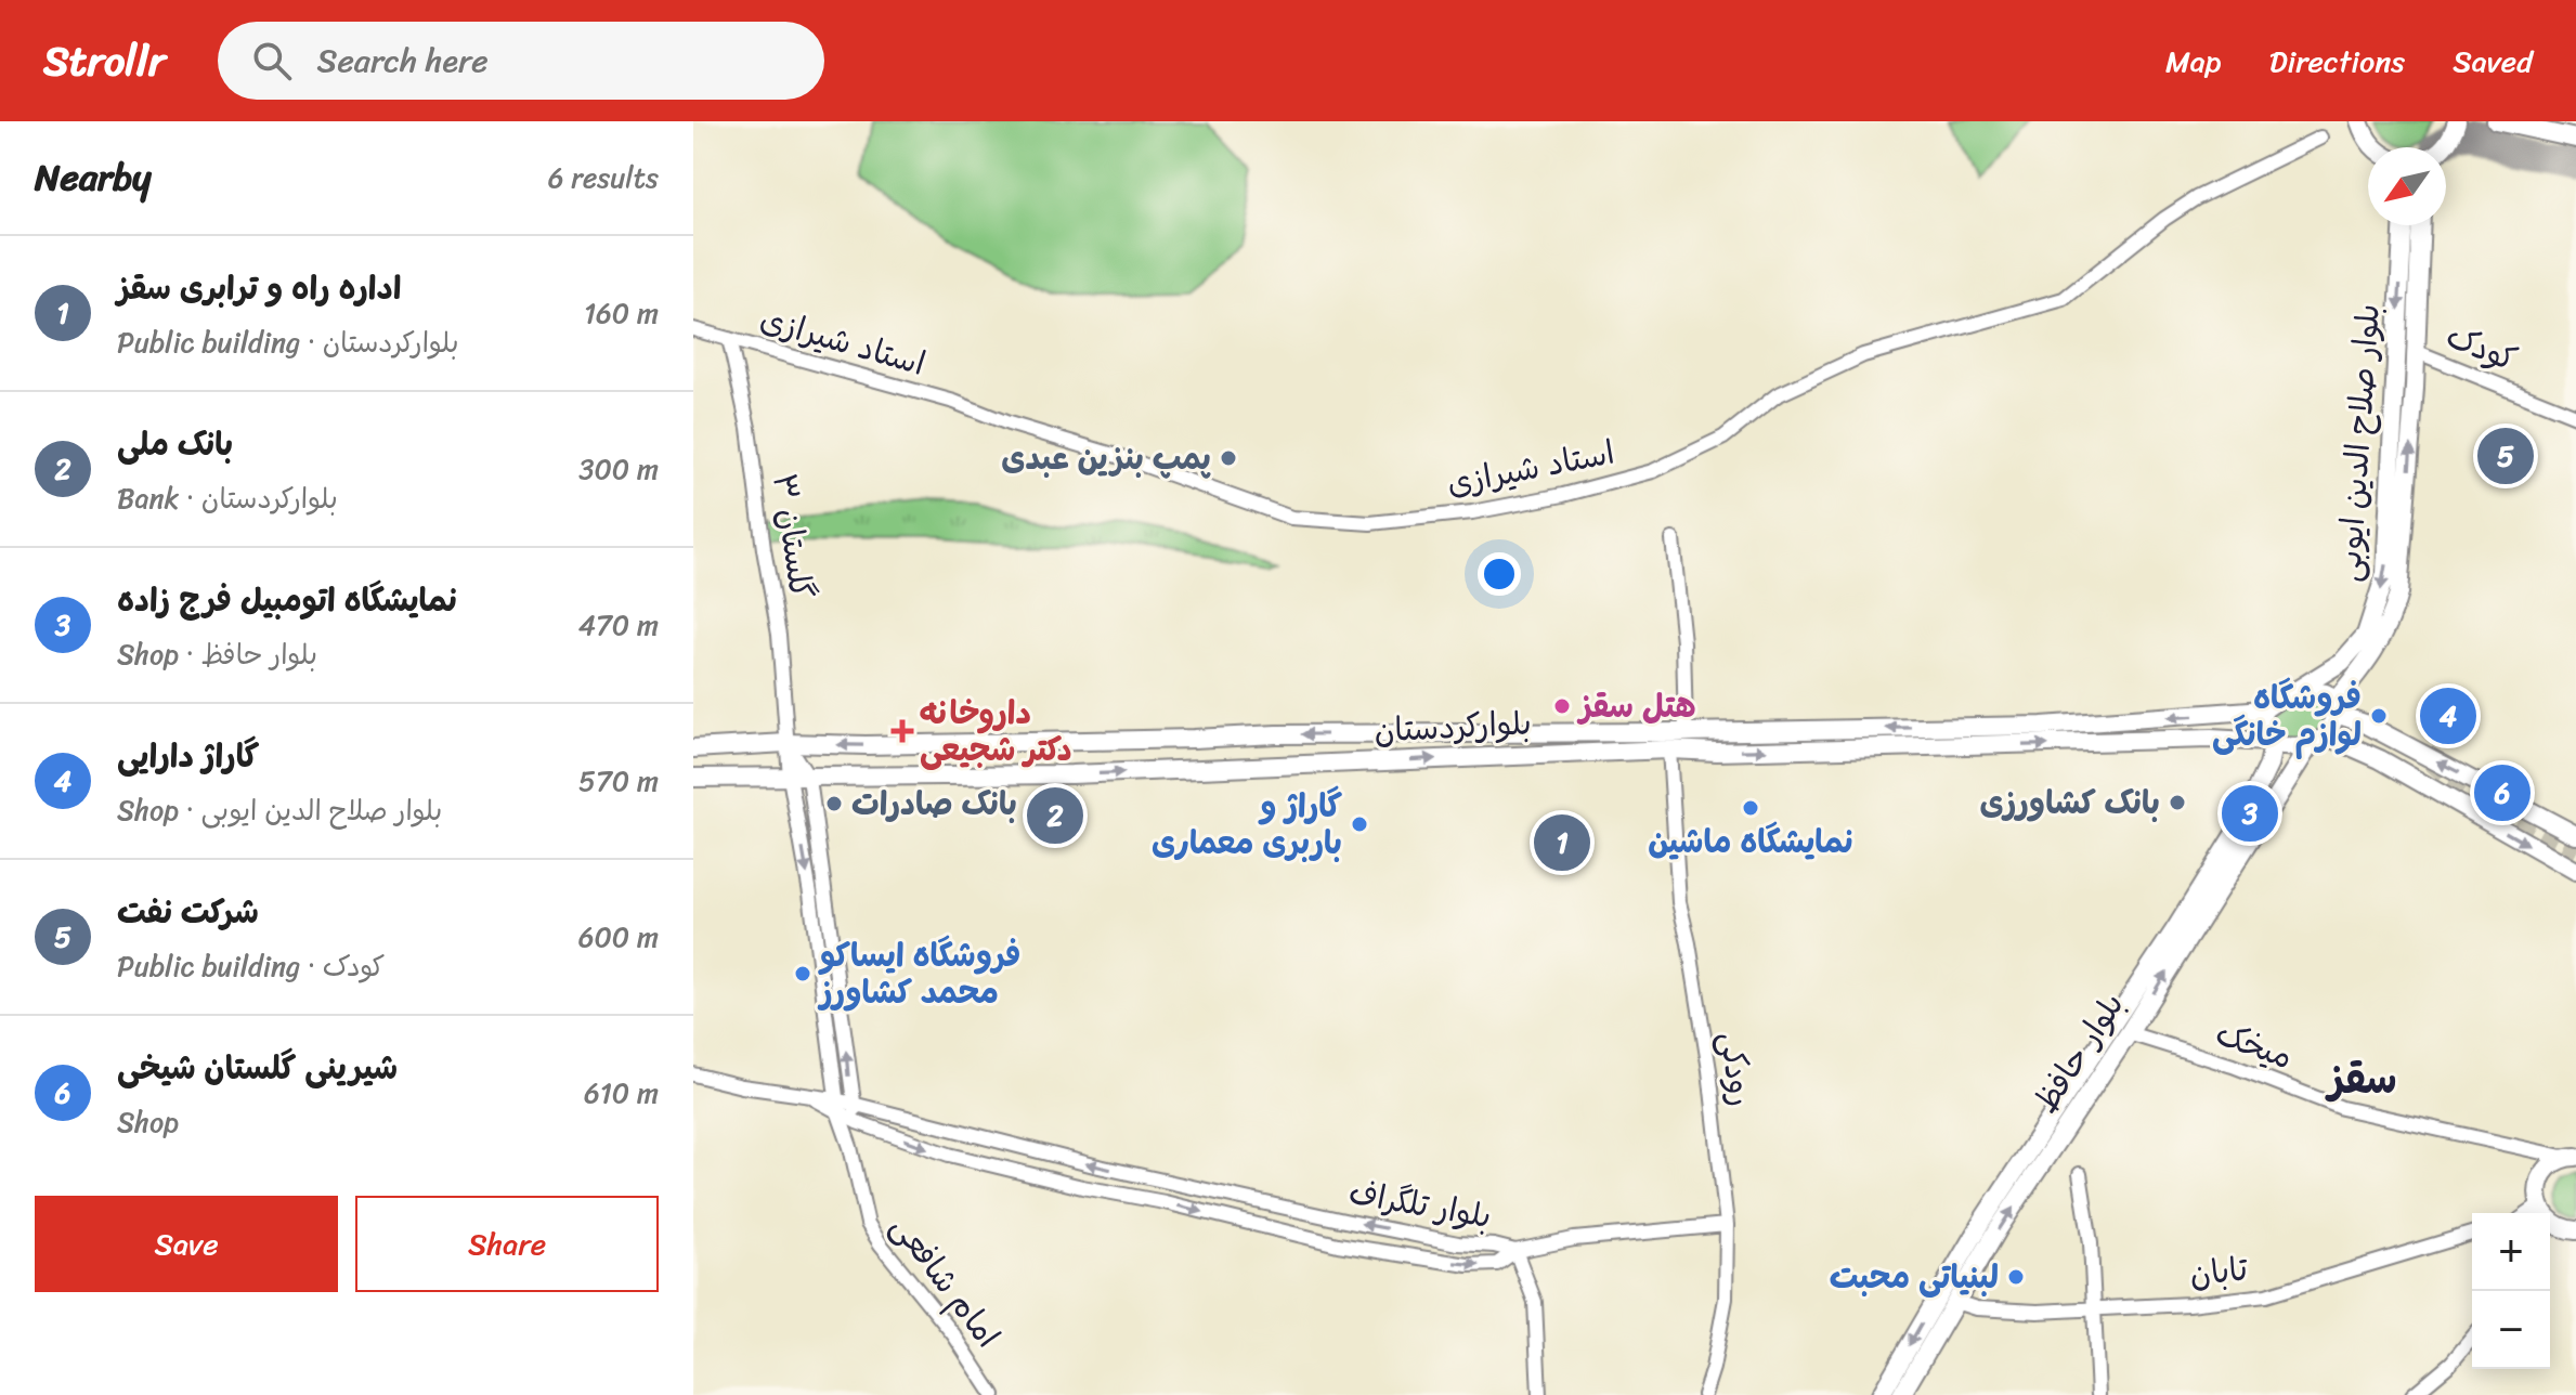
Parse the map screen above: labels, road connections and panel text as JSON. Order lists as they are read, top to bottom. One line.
{"streets":{"main road":["بلوار صلاح الدین ایوبی","بلوارکردستان","بلوار حافظ"],"street":["استاد شیرازی","کودک","گلستان ۳","میخک","رودکی","بلوار تلگراف","تابان","امام شافعی"]},"crossings":[["استاد شیرازی","گلستان ۳"],["کودک","بلوار صلاح الدین ایوبی"],["بلوار صلاح الدین ایوبی","بلوارکردستان"],["بلوار صلاح الدین ایوبی","بلوار حافظ"],["گلستان ۳","بلوارکردستان"],["گلستان ۳","امام شافعی"],["بلوارکردستان","بلوار حافظ"],["بلوارکردستان","رودکی"],["میخک","بلوار حافظ"],["بلوار حافظ","تابان"],["بلوار تلگراف","امام شافعی"]],"districts":["سقز"],"places":{"other":["پمپ بنزین عبدی","هتل سقز","فروشگاه لوازم خانگی","بانک کشاورزی","بانک صادرات","نمایشگاه ماشین","گاراژ و باربری معماری","فروشگاه ایساکو محمد کشاورز","لبنیاتی محبت"],"health":["داروخانه دکتر شجیعی"]},"north":"bottom left","page":{"header":"Strollr","search":"Search here","nav":["Map","Directions","Saved"],"heading":["Nearby","6 results"],"list":[{"mark":"1","name":"اداره راه و ترابری سقز","note":"Public building · بلوارکردستان","value":"160 m"},{"mark":"2","name":"بانک ملی","note":"Bank · بلوارکردستان","value":"300 m"},{"mark":"3","name":"نمایشگاه اتومبیل فرج زاده","note":"Shop · بلوار حافظ","value":"470 m"},{"mark":"4","name":"گاراژ دارایی","note":"Shop · بلوار صلاح الدین ایوبی","value":"570 m"},{"mark":"5","name":"شرکت نفت","note":"Public building · کودک","value":"600 m"},{"mark":"6","name":"شیرینی گلستان شیخی","note":"Shop","value":"610 m"}],"pins":["5","4","6","3","2","1"],"buttons":["Save","Share"],"map_buttons":["+","−"]}}
